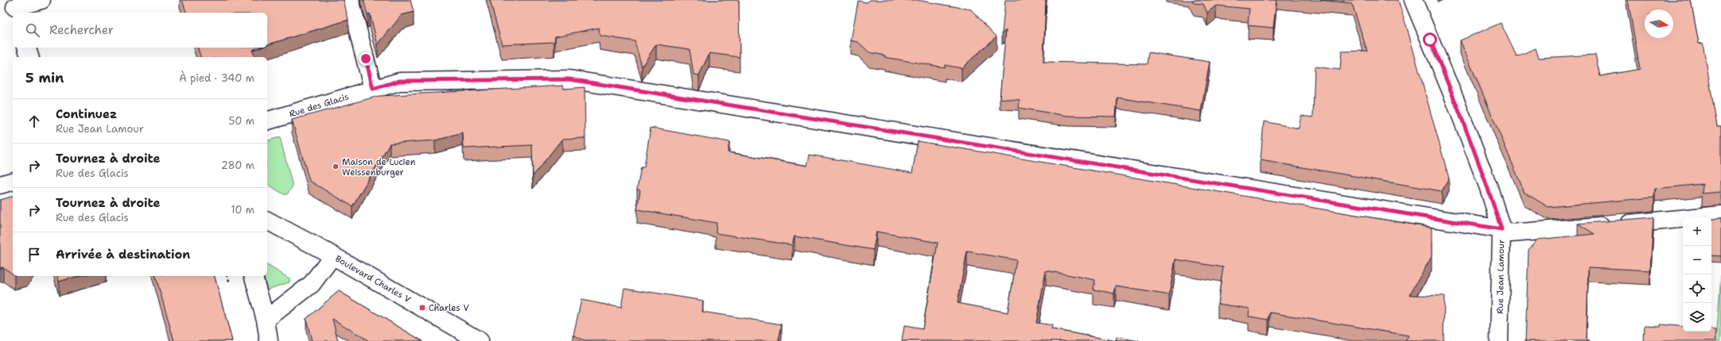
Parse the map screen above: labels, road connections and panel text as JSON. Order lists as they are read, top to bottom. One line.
{"streets":{"street":["Rue des Glacis","Rue Jean Lamour","Boulevard Charles V"]},"crossings":[["Rue des Glacis","Rue Jean Lamour"]],"places":{"other":["Maison de Lucien Weissenburger"],"transit":["Charles V"]},"north":"right","page":{"search":"Rechercher","heading":["5 min","À pied · 340 m"],"list":[["Continuez","Rue Jean Lamour","50 m"],["Tournez à droite","Rue des Glacis","280 m"],["Tournez à droite","Rue des Glacis","10 m"],"Arrivée à destination"],"map_buttons":["+","−"]}}
